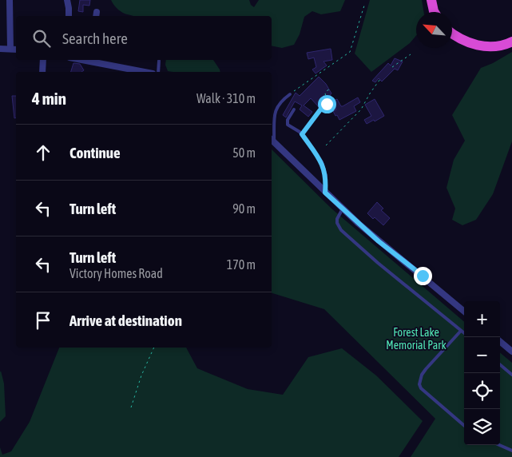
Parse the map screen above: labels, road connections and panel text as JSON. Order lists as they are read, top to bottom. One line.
{"parks":["Forest Lake Memorial Park"],"north":"top left","page":{"search":"Search here","heading":["4 min","Walk · 310 m"],"list":[["Continue","50 m"],["Turn left","90 m"],["Turn left","Victory Homes Road","170 m"],"Arrive at destination"],"map_buttons":["+","−"]}}
